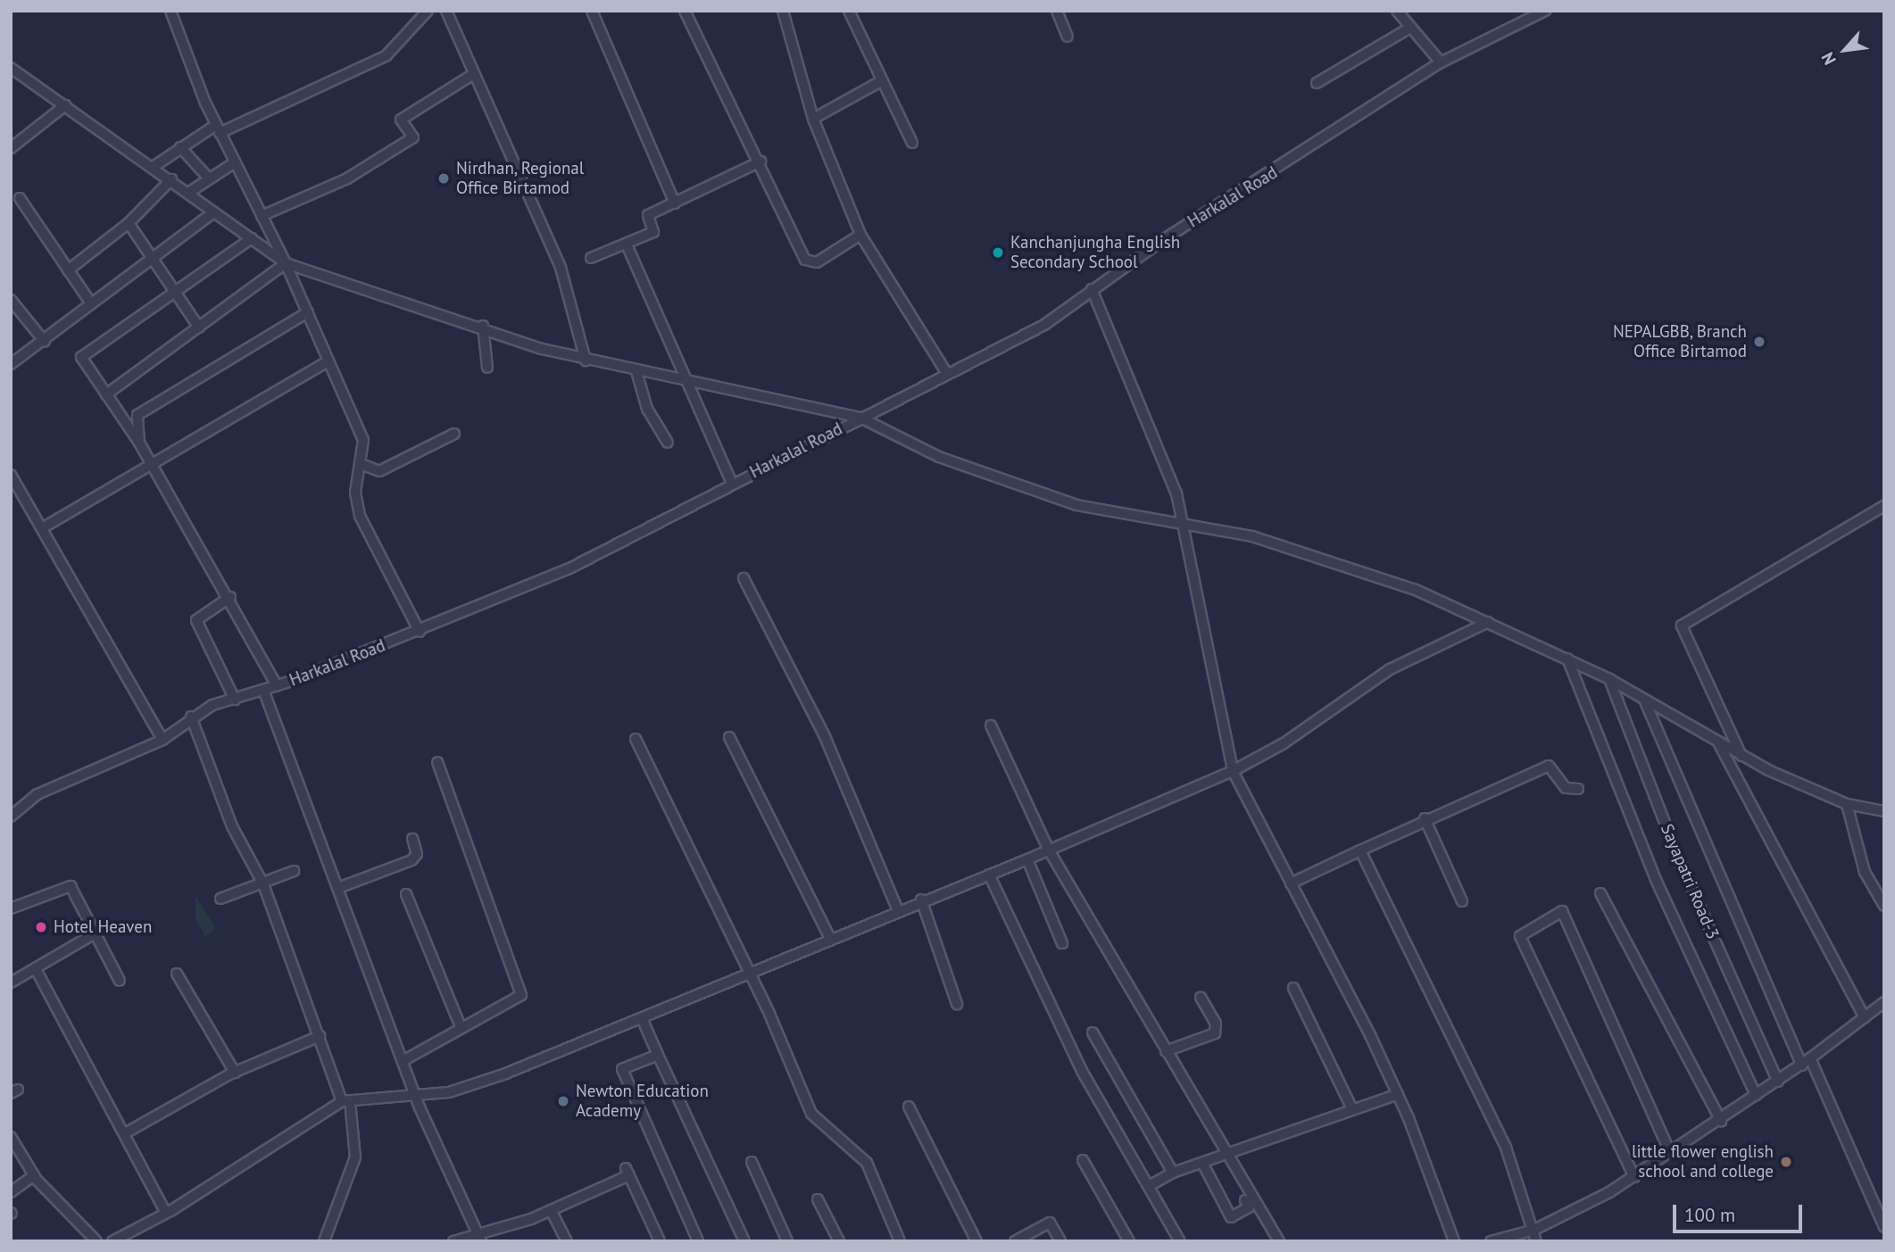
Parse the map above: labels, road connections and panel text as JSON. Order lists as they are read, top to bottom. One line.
{"streets":{"street":["Harkalal Road","Sayapatri Road-3"]},"places":["Nirdhan, Regional Office Birtamod","Kanchanjungha English Secondary School","NEPALGBB, Branch Office Birtamod","Hotel Heaven","Newton Education Academy","little flower english school and college"],"scale_bar":"100 m","north":"bottom left"}
